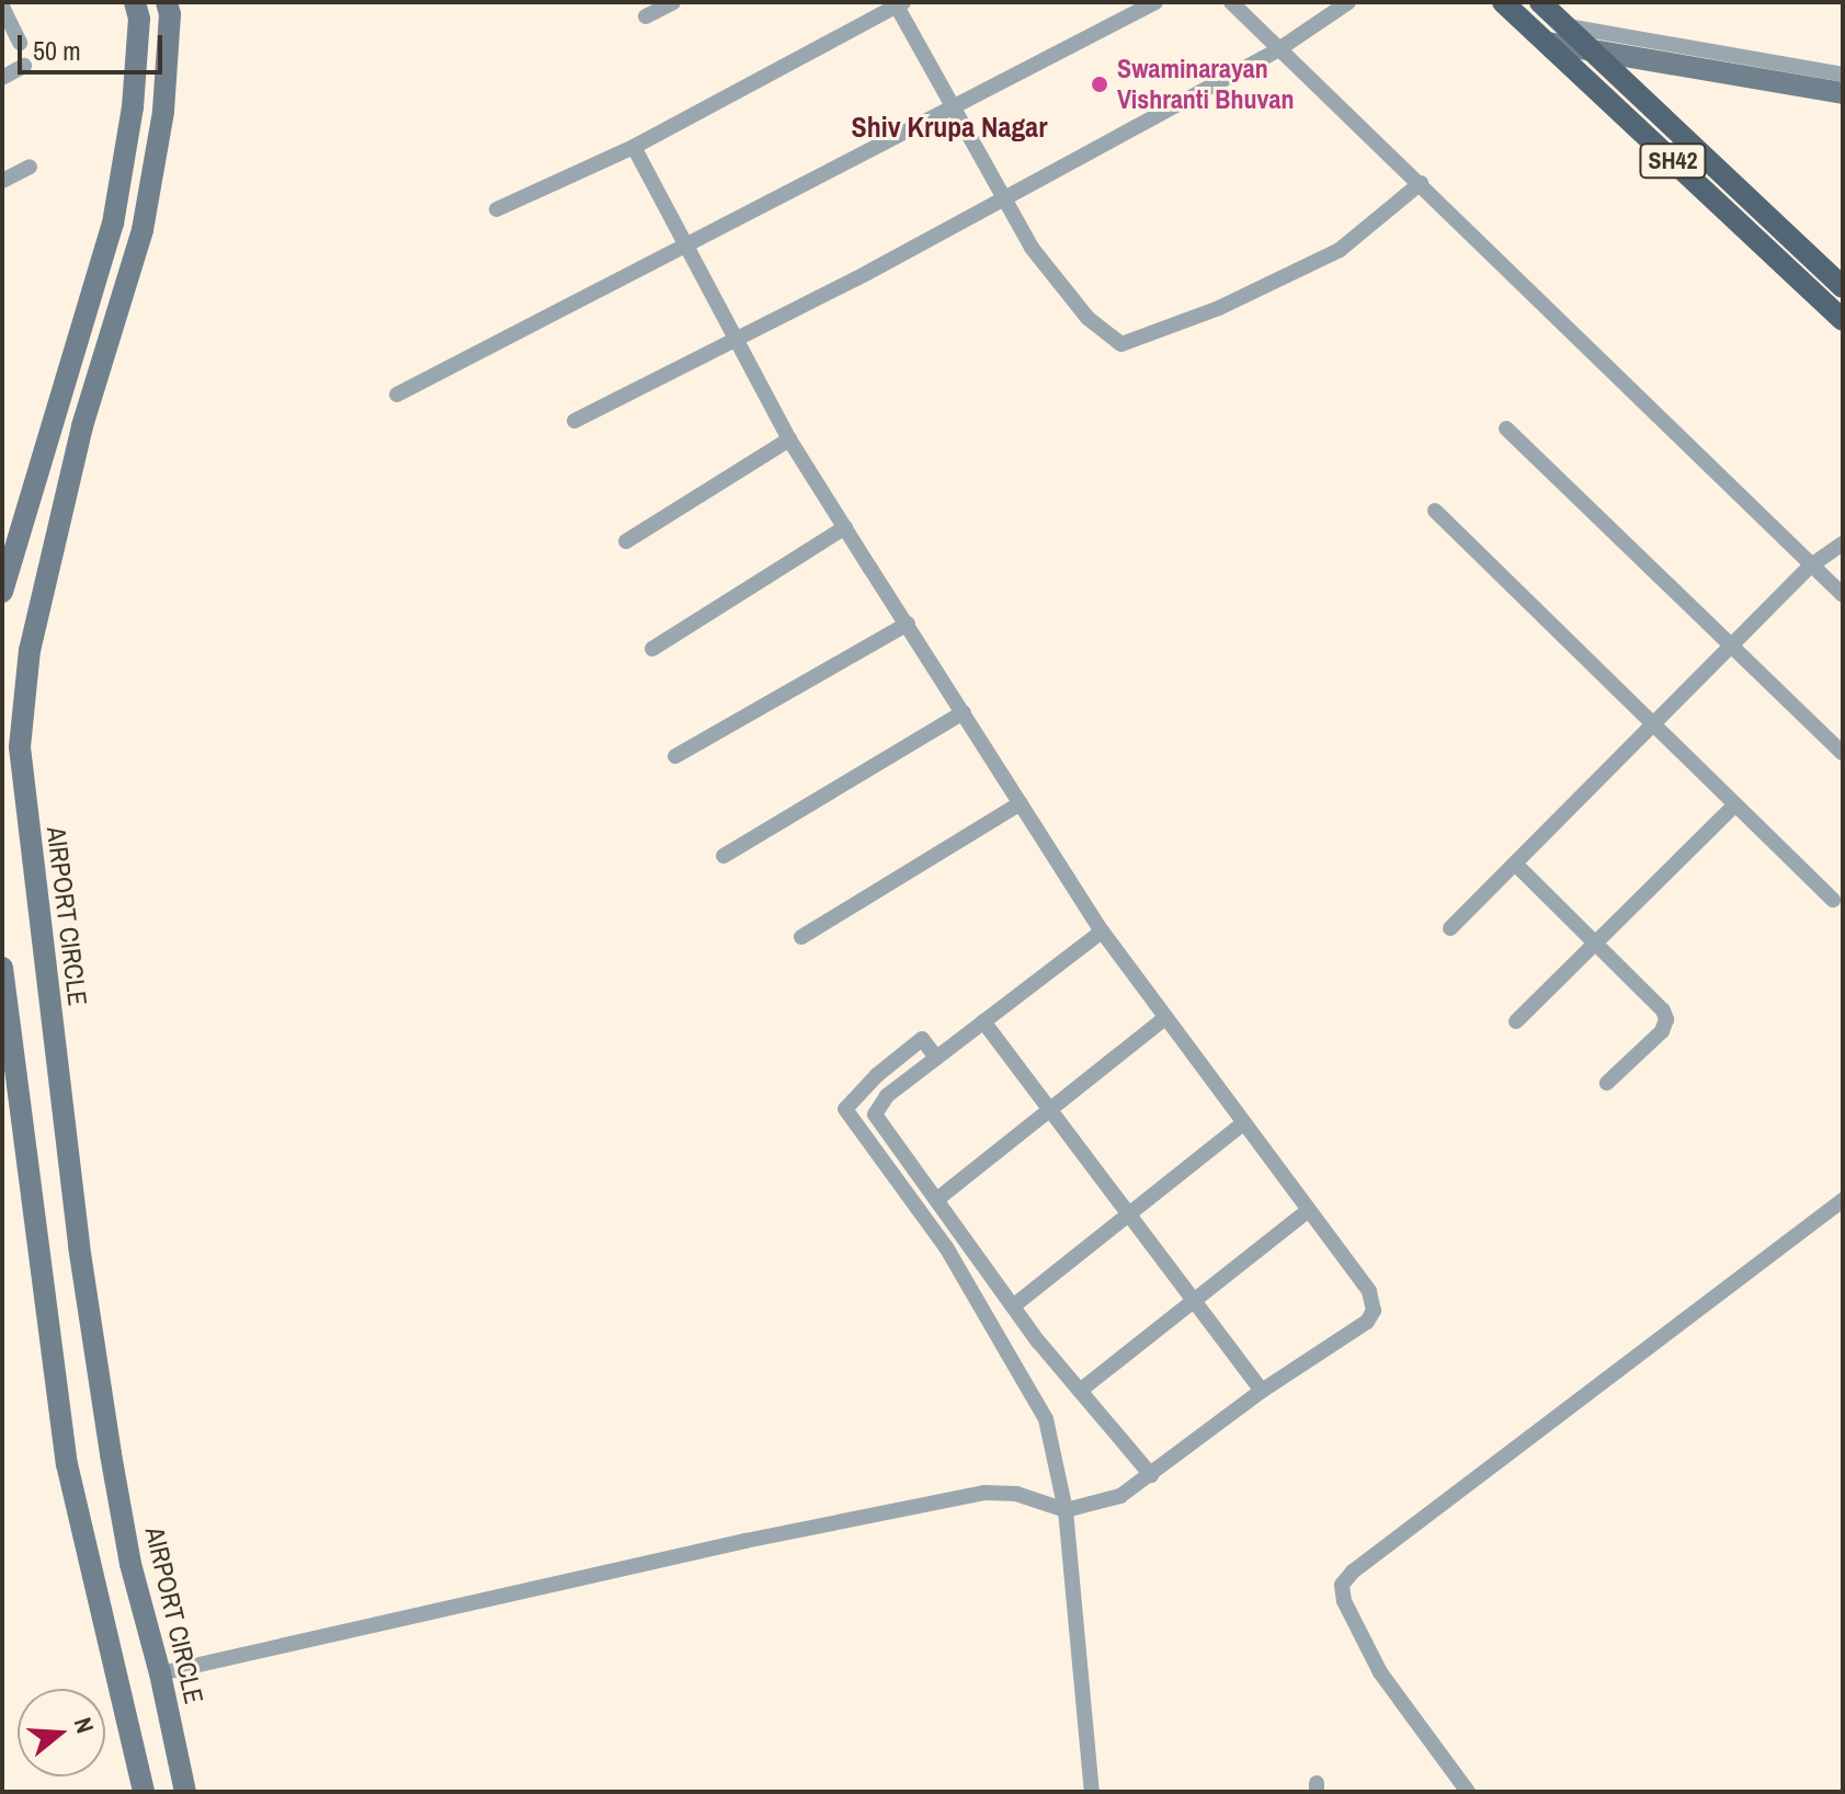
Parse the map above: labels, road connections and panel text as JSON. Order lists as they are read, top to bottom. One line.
{"streets":{"main road":["SH42","AIRPORT CIRCLE"]},"districts":["Shiv Krupa Nagar"],"places":["Swaminarayan Vishranti Bhuvan"],"scale_bar":"50 m","north":"right"}
